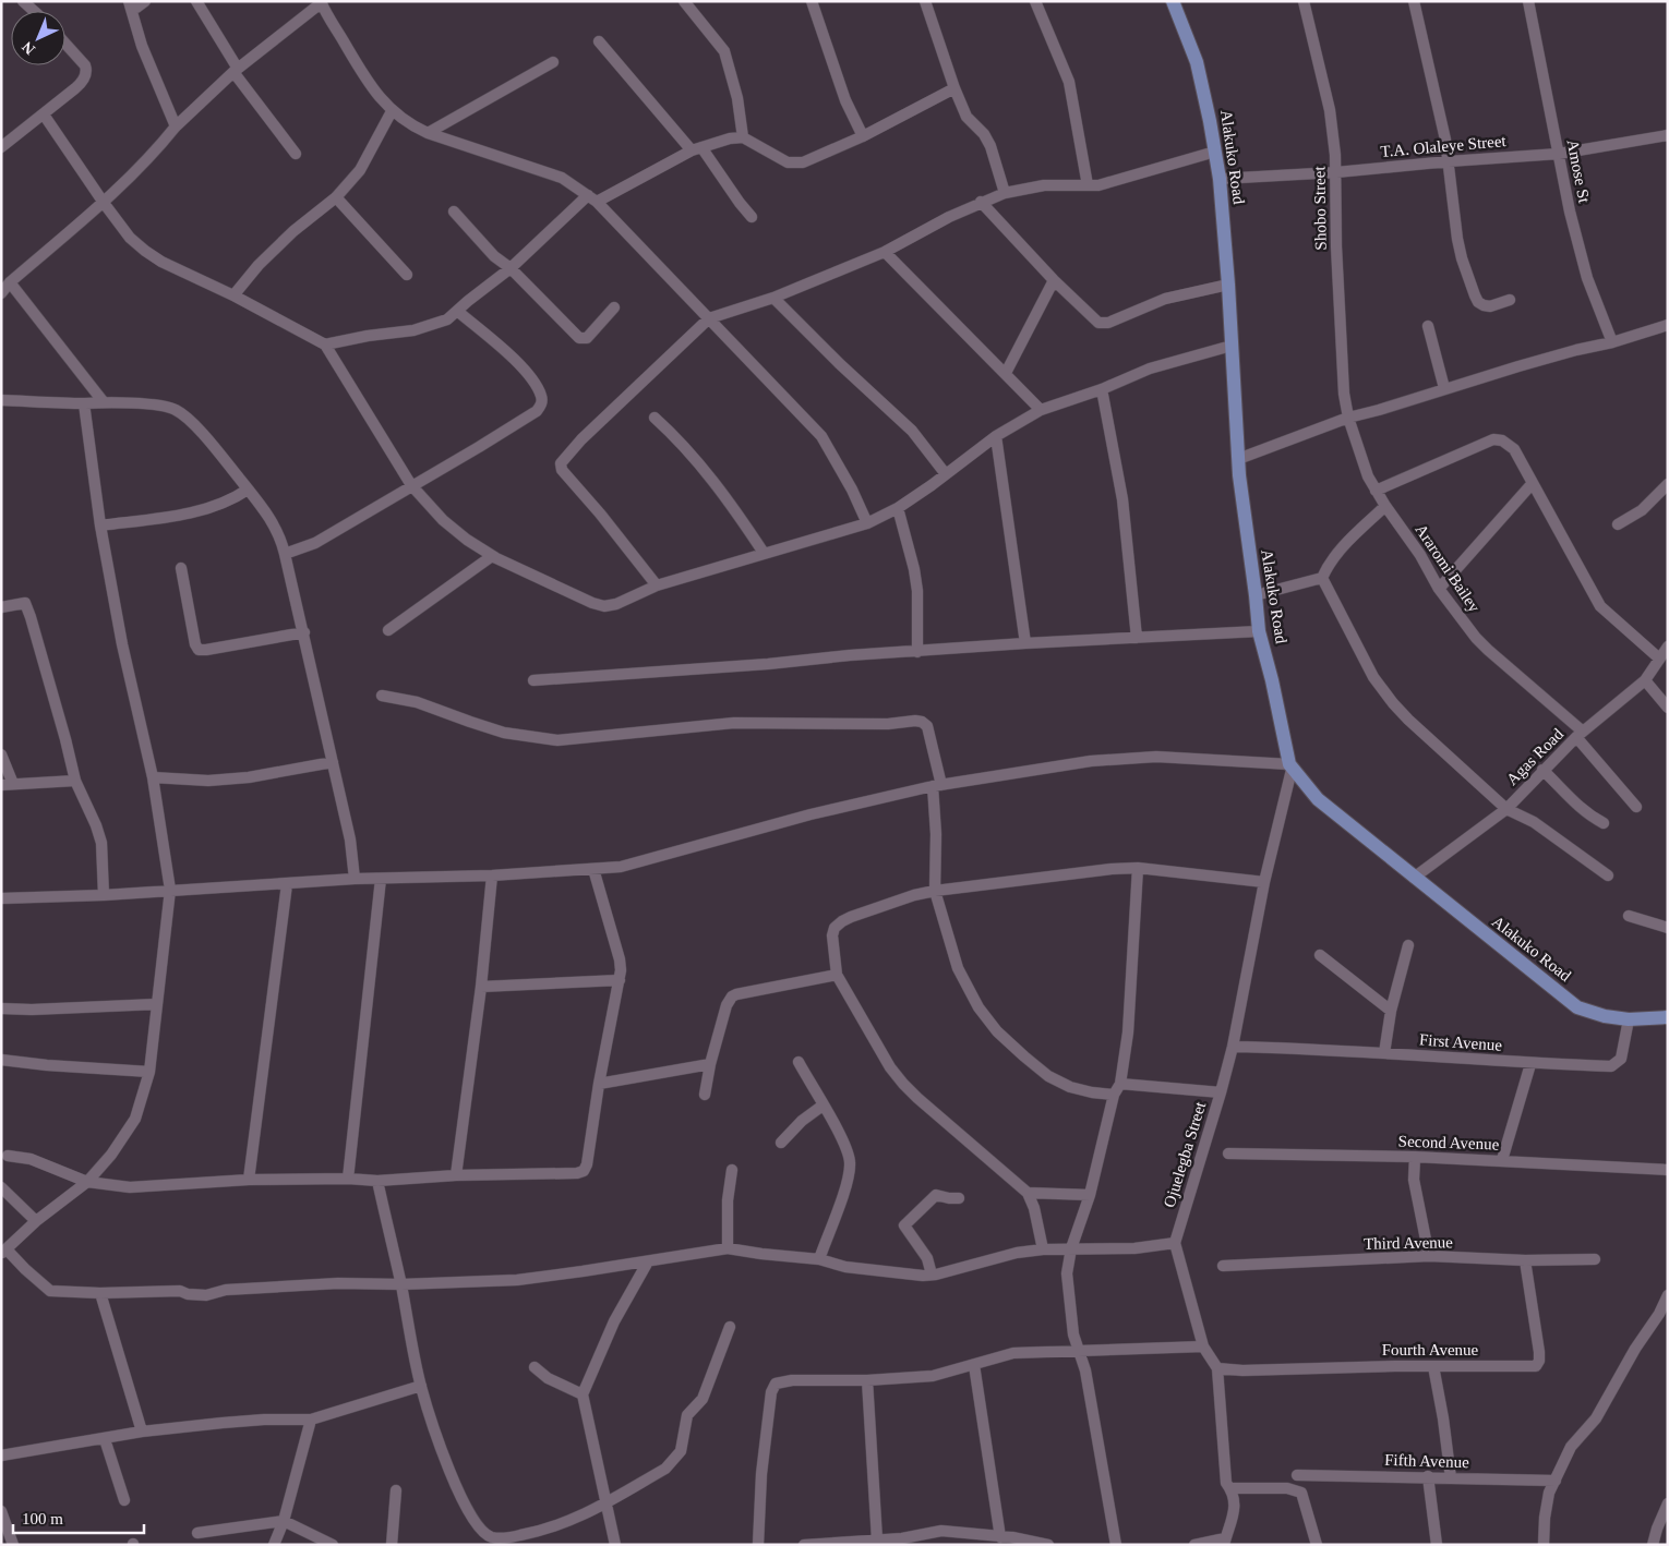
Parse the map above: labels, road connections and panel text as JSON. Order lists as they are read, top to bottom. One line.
{"streets":{"main road":["Alakuko Road"],"street":["T.A. Olaleye Street","Amose St","Shobo Street","Araromi Bailey","Agas Road","First Avenue","Second Avenue","Ojuelegba Street","Third Avenue","Fourth Avenue","Fifth Avenue"]},"crossings":[["T.A. Olaleye Street","Alakuko Road"],["T.A. Olaleye Street","Amose St"],["T.A. Olaleye Street","Shobo Street"],["Alakuko Road","Agas Road"],["Alakuko Road","First Avenue"],["Alakuko Road","Ojuelegba Street"],["Shobo Street","Araromi Bailey"],["Araromi Bailey","Agas Road"],["First Avenue","Ojuelegba Street"],["Third Avenue","Fourth Avenue"]],"scale_bar":"100 m","north":"bottom left"}
